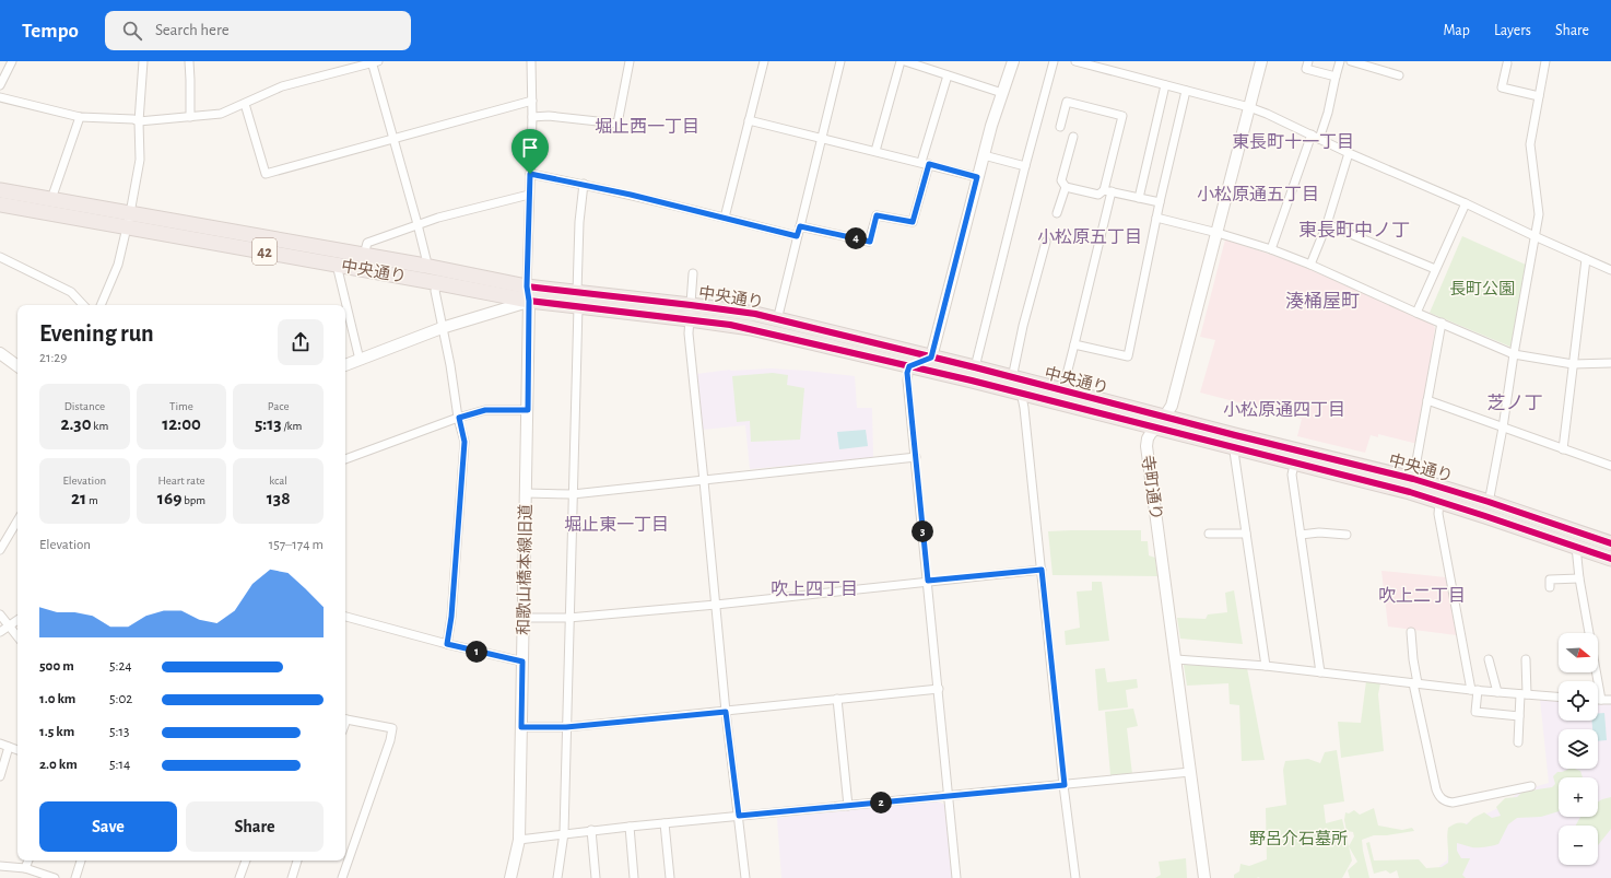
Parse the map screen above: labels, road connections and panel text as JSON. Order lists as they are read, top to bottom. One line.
{"streets":{"highway":["42","中央通り"],"street":["寺町通り","和歌山橋本線旧道"]},"crossings":[["中央通り","寺町通り"],["中央通り","和歌山橋本線旧道"]],"districts":["堀止西一丁目","東長町十一丁目","小松原通五丁目","東長町中ノ丁","小松原五丁目","湊桶屋町","芝ノ丁","小松原通四丁目","堀止東一丁目","吹上四丁目","吹上二丁目"],"parks":["長町公園","野呂介石墓所"],"north":"right","page":{"header":"Tempo","search":"Search here","nav":["Map","Layers","Share"],"pins":["4","3","1","2"],"heading":["Evening run","21:29"],"stats":[["Distance","2.30 km"],["Time","12:00"],["Pace","5:13 /km"],["Elevation","21 m"],["Heart rate","169 bpm"],["kcal","138"]],"chart":["Elevation","157–174 m"],"map_buttons":["+","−"],"list":[{"name":"500 m","note":"5:24"},{"name":"1.0 km","note":"5:02"},{"name":"1.5 km","note":"5:13"},{"name":"2.0 km","note":"5:14"}],"buttons":["Save","Share"]}}
